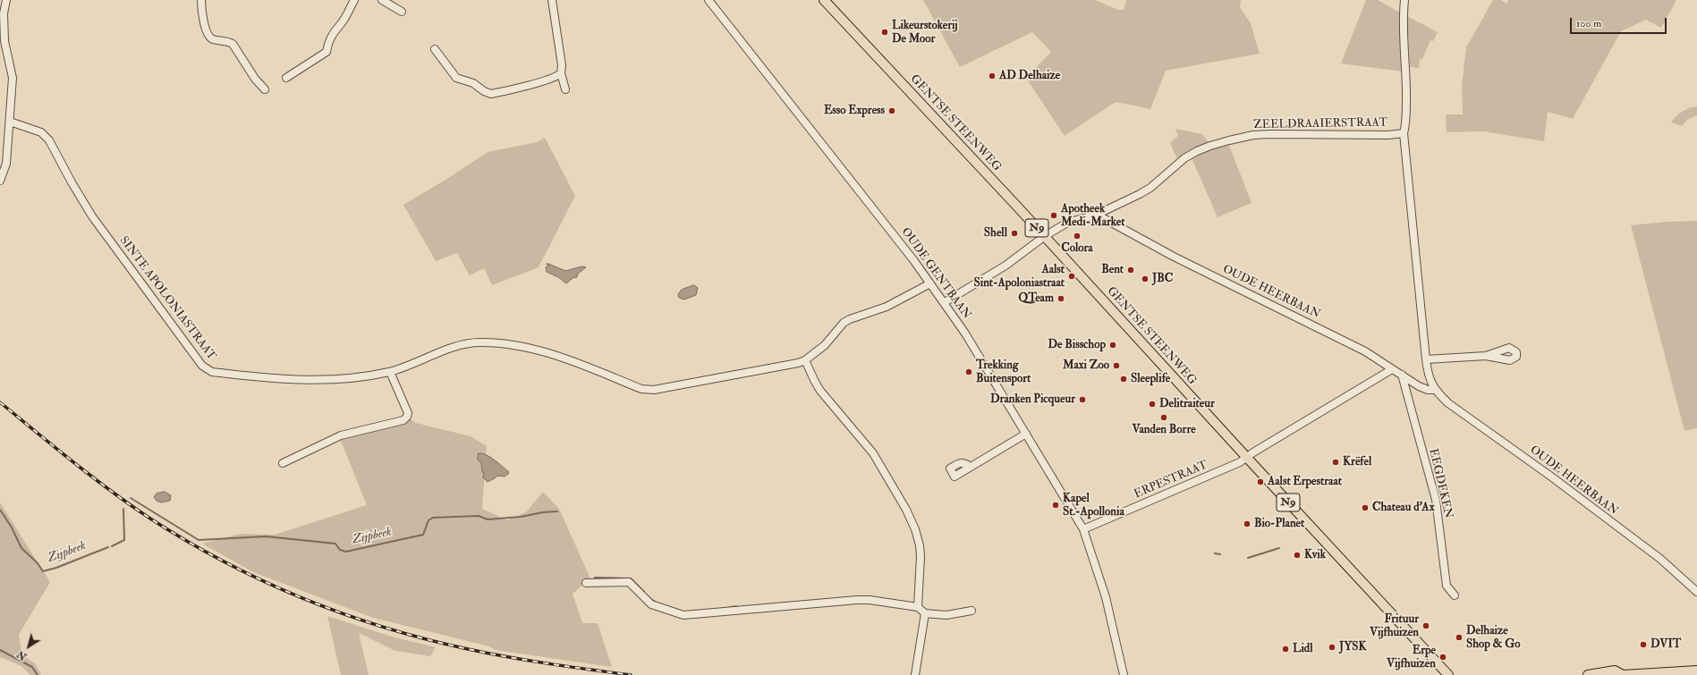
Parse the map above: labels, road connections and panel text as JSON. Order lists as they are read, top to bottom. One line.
{"streets":{"main road":["GENTSE STEENWEG","N9"],"street":["ZEELDRAAIERSTRAAT","OUDE GENTBAAN","OUDE HEERBAAN","SINTE APOLONIASTRAAT","ERPESTRAAT","EEGDEKEN"]},"crossings":[["GENTSE STEENWEG","ZEELDRAAIERSTRAAT"],["GENTSE STEENWEG","ERPESTRAAT"],["ZEELDRAAIERSTRAAT","OUDE HEERBAAN"],["OUDE GENTBAAN","SINTE APOLONIASTRAAT"],["OUDE GENTBAAN","ERPESTRAAT"],["OUDE HEERBAAN","ERPESTRAAT"],["OUDE HEERBAAN","EEGDEKEN"]],"water":["Zijpbeek"],"places":["Likeurstokerij De Moor","AD Delhaize","Esso Express","Apotheek Medi-Market","Shell","Colora","Bent","Aalst Sint-Apoloniastraat","JBC","QTeam","De Bisschop","Maxi Zoo","Trekking Buitensport","Sleeplife","Dranken Picqueur","Delitraiteur","Vanden Borre","Krëfel","Aalst Erpestraat","Kapel St.-Apollonia","Chateau d'Ax","Bio-Planet","Kvik","Frituur Vijfhuizen","Delhaize Shop & Go","DVIT","JYSK","Lidl","Erpe Vijfhuizen"],"scale_bar":"100 m","north":"bottom left"}
